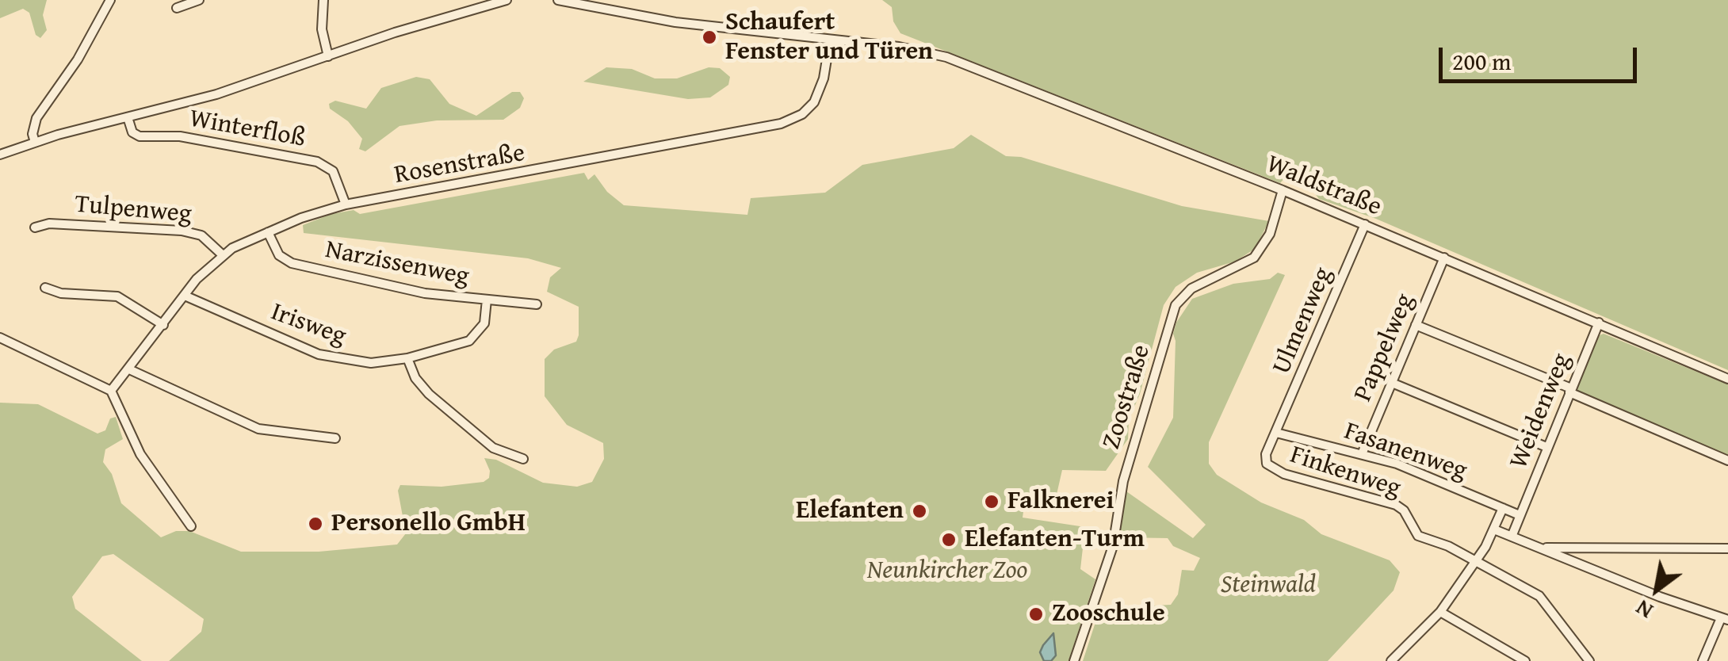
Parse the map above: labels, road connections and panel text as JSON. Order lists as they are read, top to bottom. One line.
{"streets":{"street":["Winterfloß","Rosenstraße","Waldstraße","Tulpenweg","Narzissenweg","Ulmenweg","Irisweg","Pappelweg","Zoostraße","Weidenweg","Fasanenweg","Finkenweg"]},"crossings":[["Winterfloß","Rosenstraße"],["Rosenstraße","Waldstraße"],["Rosenstraße","Tulpenweg"],["Rosenstraße","Narzissenweg"],["Rosenstraße","Irisweg"],["Waldstraße","Ulmenweg"],["Waldstraße","Pappelweg"],["Waldstraße","Zoostraße"],["Waldstraße","Weidenweg"],["Narzissenweg","Irisweg"],["Ulmenweg","Fasanenweg"],["Ulmenweg","Finkenweg"],["Pappelweg","Fasanenweg"],["Weidenweg","Fasanenweg"],["Fasanenweg","Finkenweg"]],"parks":["Neunkircher Zoo","Steinwald"],"places":["Schaufert Fenster und Türen","Falknerei","Elefanten","Personello GmbH","Elefanten-Turm","Zooschule"],"scale_bar":"200 m","north":"bottom left"}
